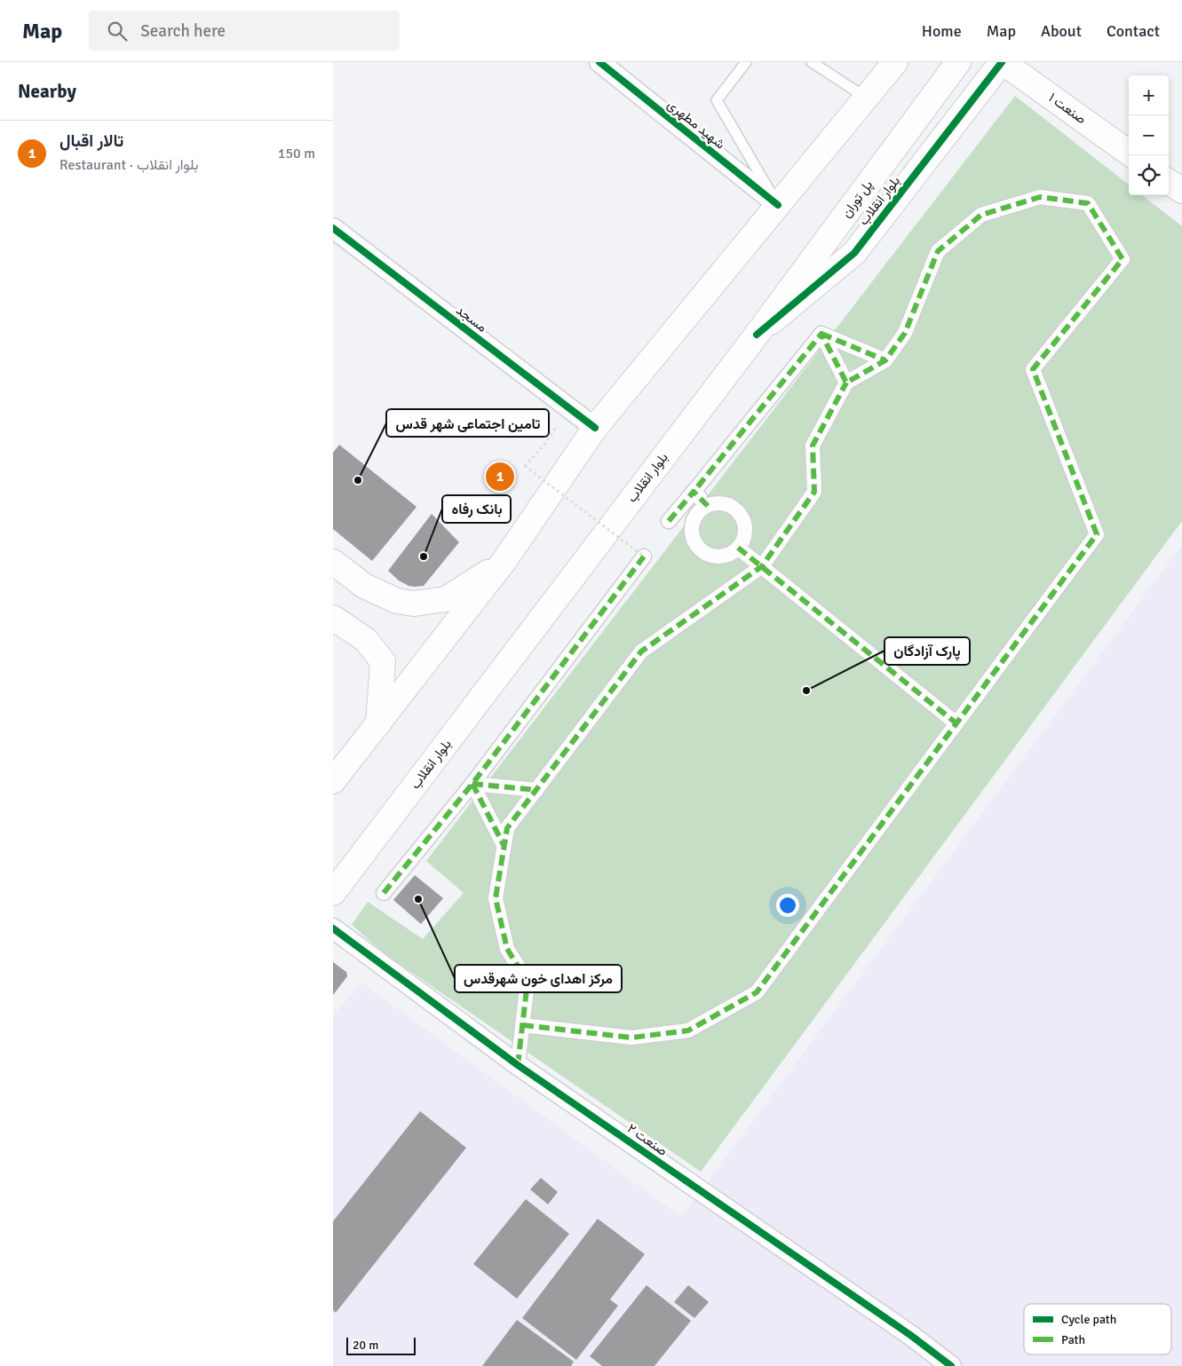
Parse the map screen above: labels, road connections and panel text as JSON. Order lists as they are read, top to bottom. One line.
{"streets":{"main road":["صنعت ۱","پل توران","بلوار انقلاب"],"street":["شهید مطهری","مسجد","صنعت ۲"]},"crossings":[["صنعت ۱","بلوار انقلاب"],["پل توران","بلوار انقلاب"]],"places":["تامین اجتماعی شهر قدس","بانک رفاه","پارک آزادگان","مرکز اهدای خون شهرقدس"],"legend":["Cycle path","Path"],"scale_bar":"20 m","page":{"header":"Map","search":"Search here","nav":["Home","Map","About","Contact"],"heading":"Nearby","map_buttons":["+","−"],"list":[{"mark":"1","name":"تالار اقبال","note":"Restaurant · بلوار انقلاب","value":"150 m"}],"pins":"1","scale":"20 m"}}
